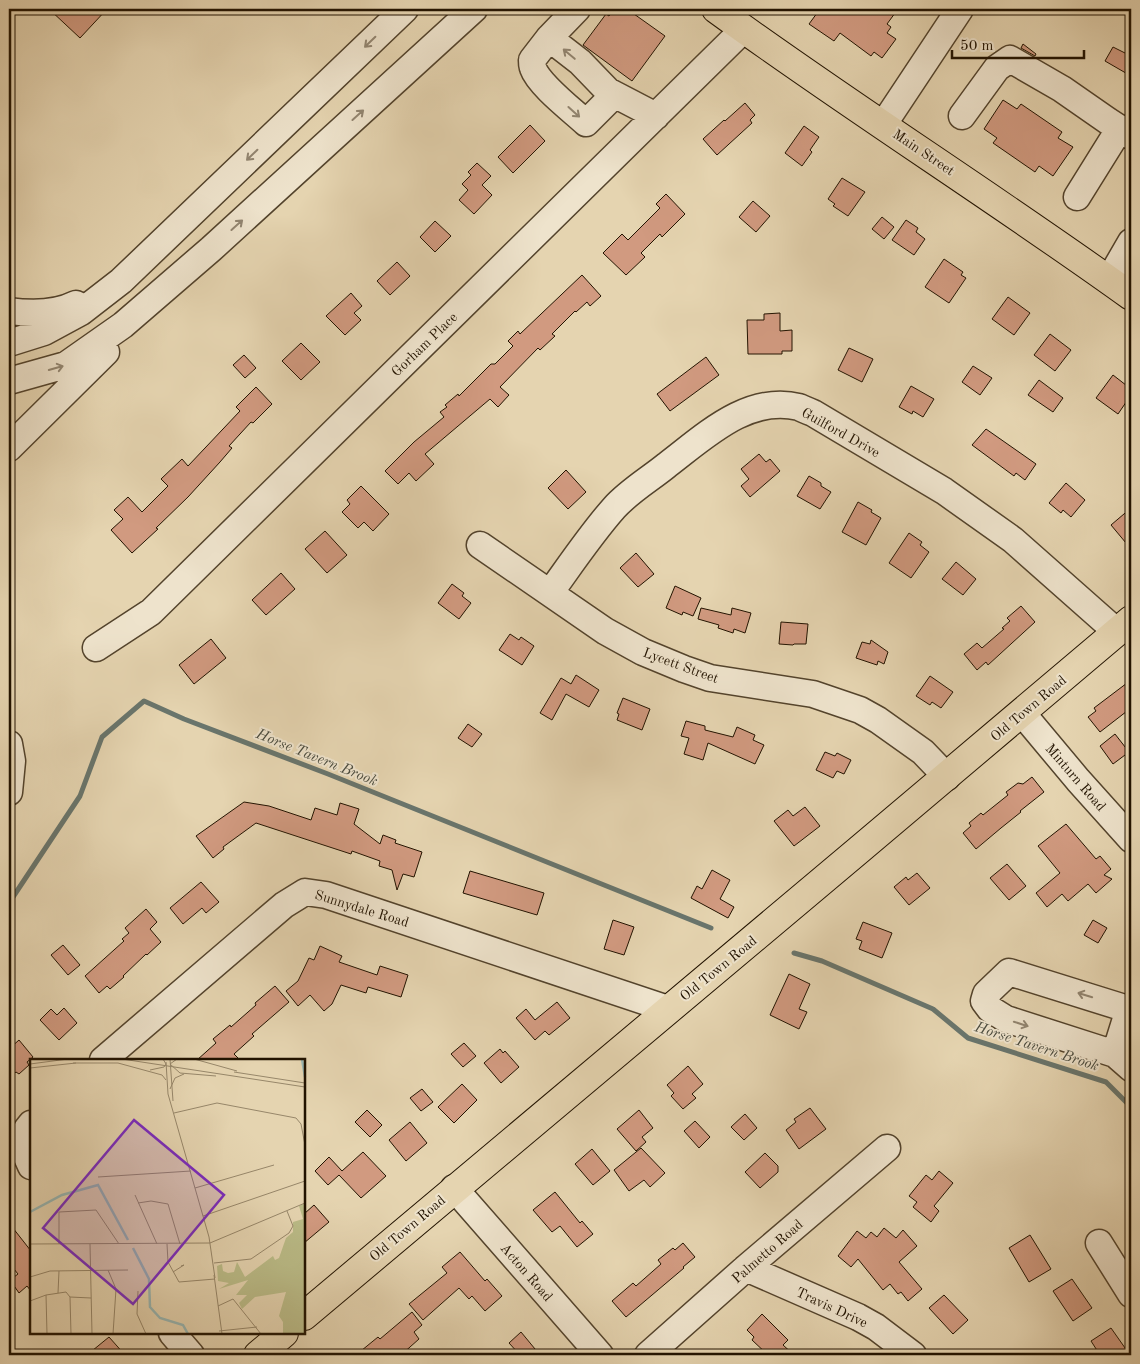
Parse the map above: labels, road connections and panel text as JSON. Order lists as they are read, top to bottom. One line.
{"streets":{"main road":["Main Street","Old Town Road"],"street":["Gorham Place","Guilford Drive","Lycett Street","Minturn Road","Sunnydale Road","Palmetto Road","Acton Road","Travis Drive"]},"crossings":[["Main Street","Gorham Place"],["Guilford Drive","Lycett Street"],["Guilford Drive","Old Town Road"],["Lycett Street","Old Town Road"],["Old Town Road","Minturn Road"],["Old Town Road","Sunnydale Road"],["Old Town Road","Acton Road"],["Palmetto Road","Travis Drive"]],"water":["Horse Tavern Brook"],"scale_bar":"50 m"}
